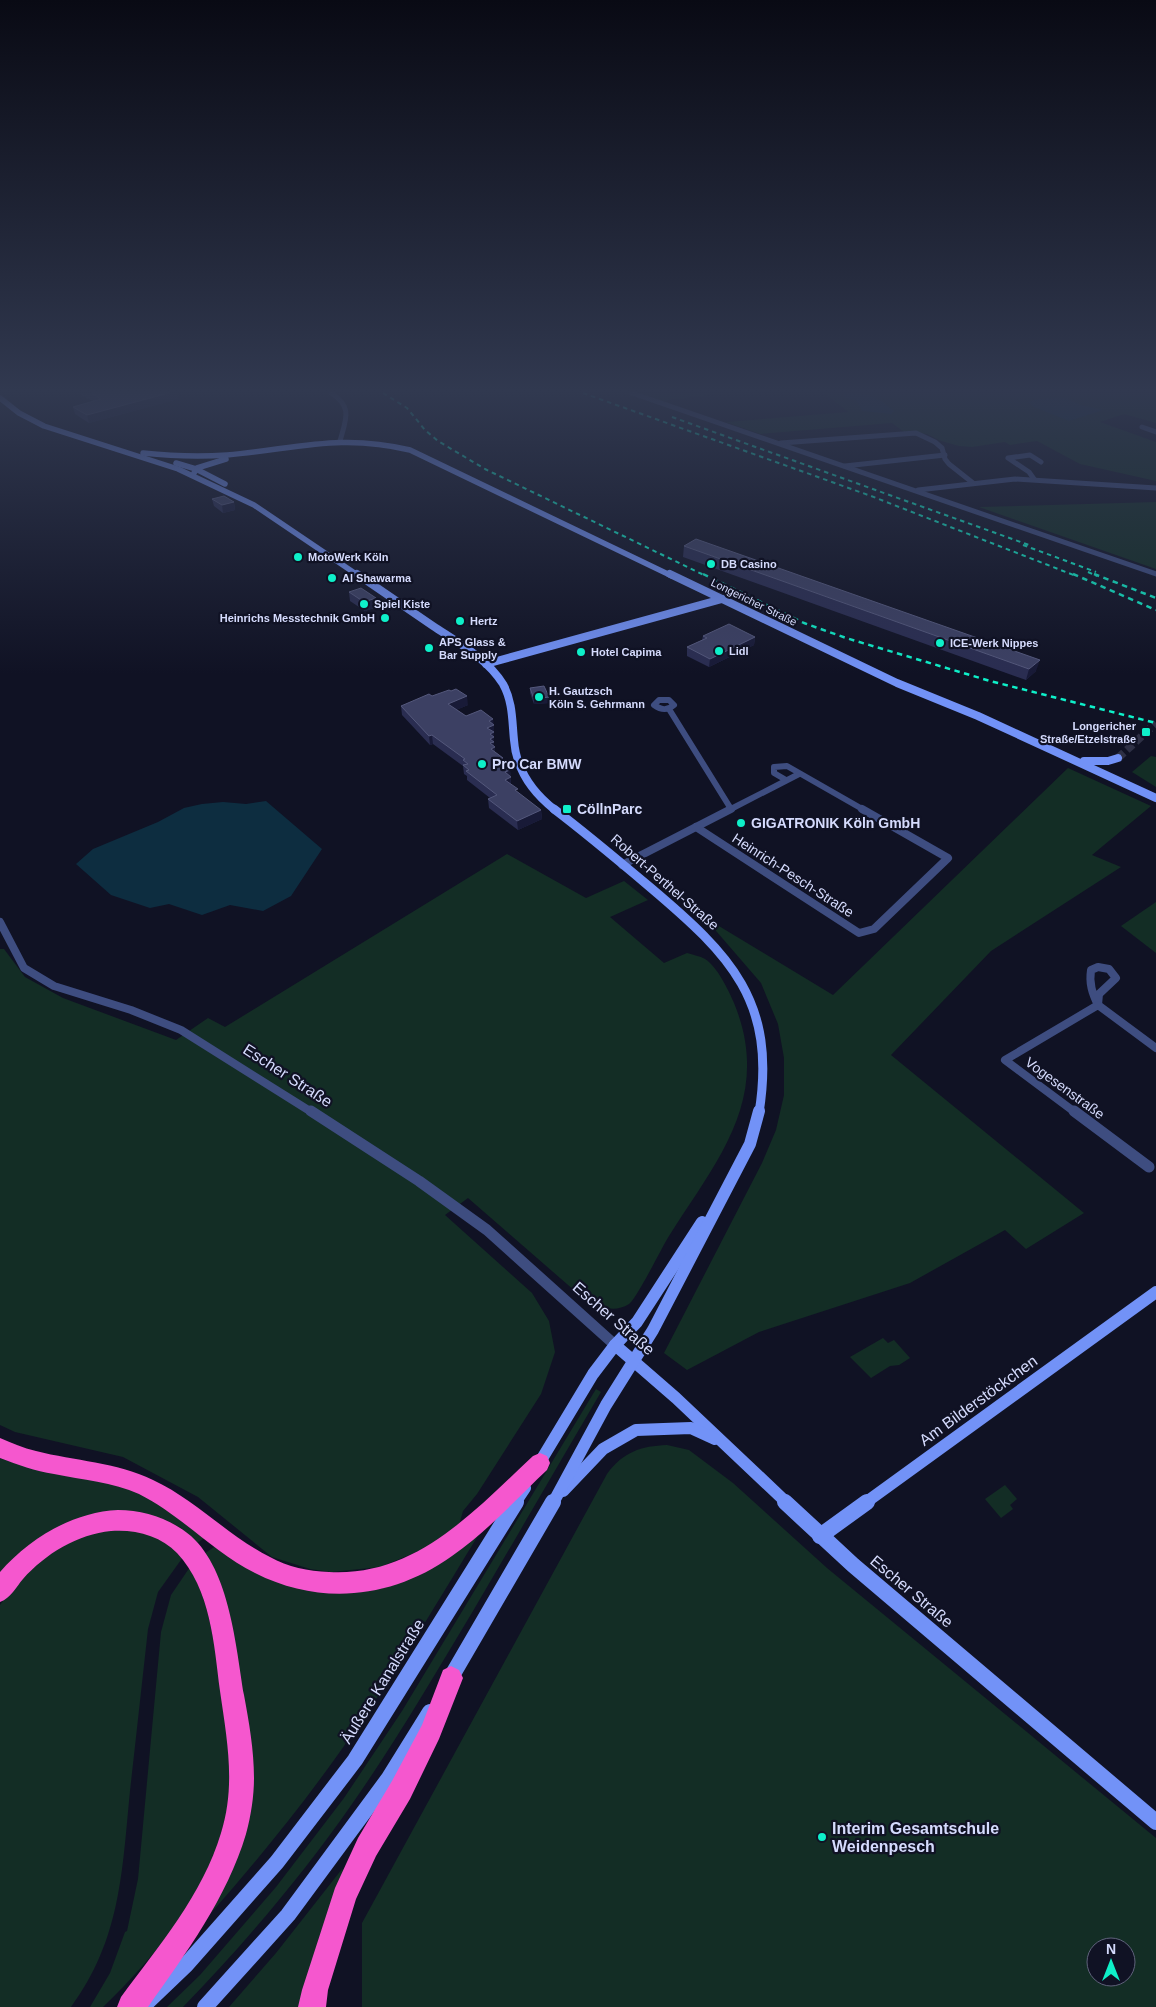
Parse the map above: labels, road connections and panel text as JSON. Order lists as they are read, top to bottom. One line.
{"streets":{"street":["Longericher Straße","Heinrich-Pesch-Straße","Robert-Perthel-Straße","Escher Straße","Vogesenstraße","Am Bilderstöckchen","Äußere Kanalstraße"]},"crossings":[["Robert-Perthel-Straße","Escher Straße"],["Robert-Perthel-Straße","Äußere Kanalstraße"],["Escher Straße","Am Bilderstöckchen"],["Escher Straße","Äußere Kanalstraße"]],"places":{"other":["MotoWerk Köln","DB Casino","Al Shawarma","Spiel Kiste","Heinrichs Messtechnik GmbH","Hertz","ICE-Werk Nippes","APS Glass & Bar Supply","Lidl","Hotel Capima","H. Gautzsch Köln S. Gehrmann","Pro Car BMW","GIGATRONIK Köln GmbH","Interim Gesamtschule Weidenpesch"],"transit":["Longericher Straße/Etzelstraße","CöllnParc"]},"north":"top"}
